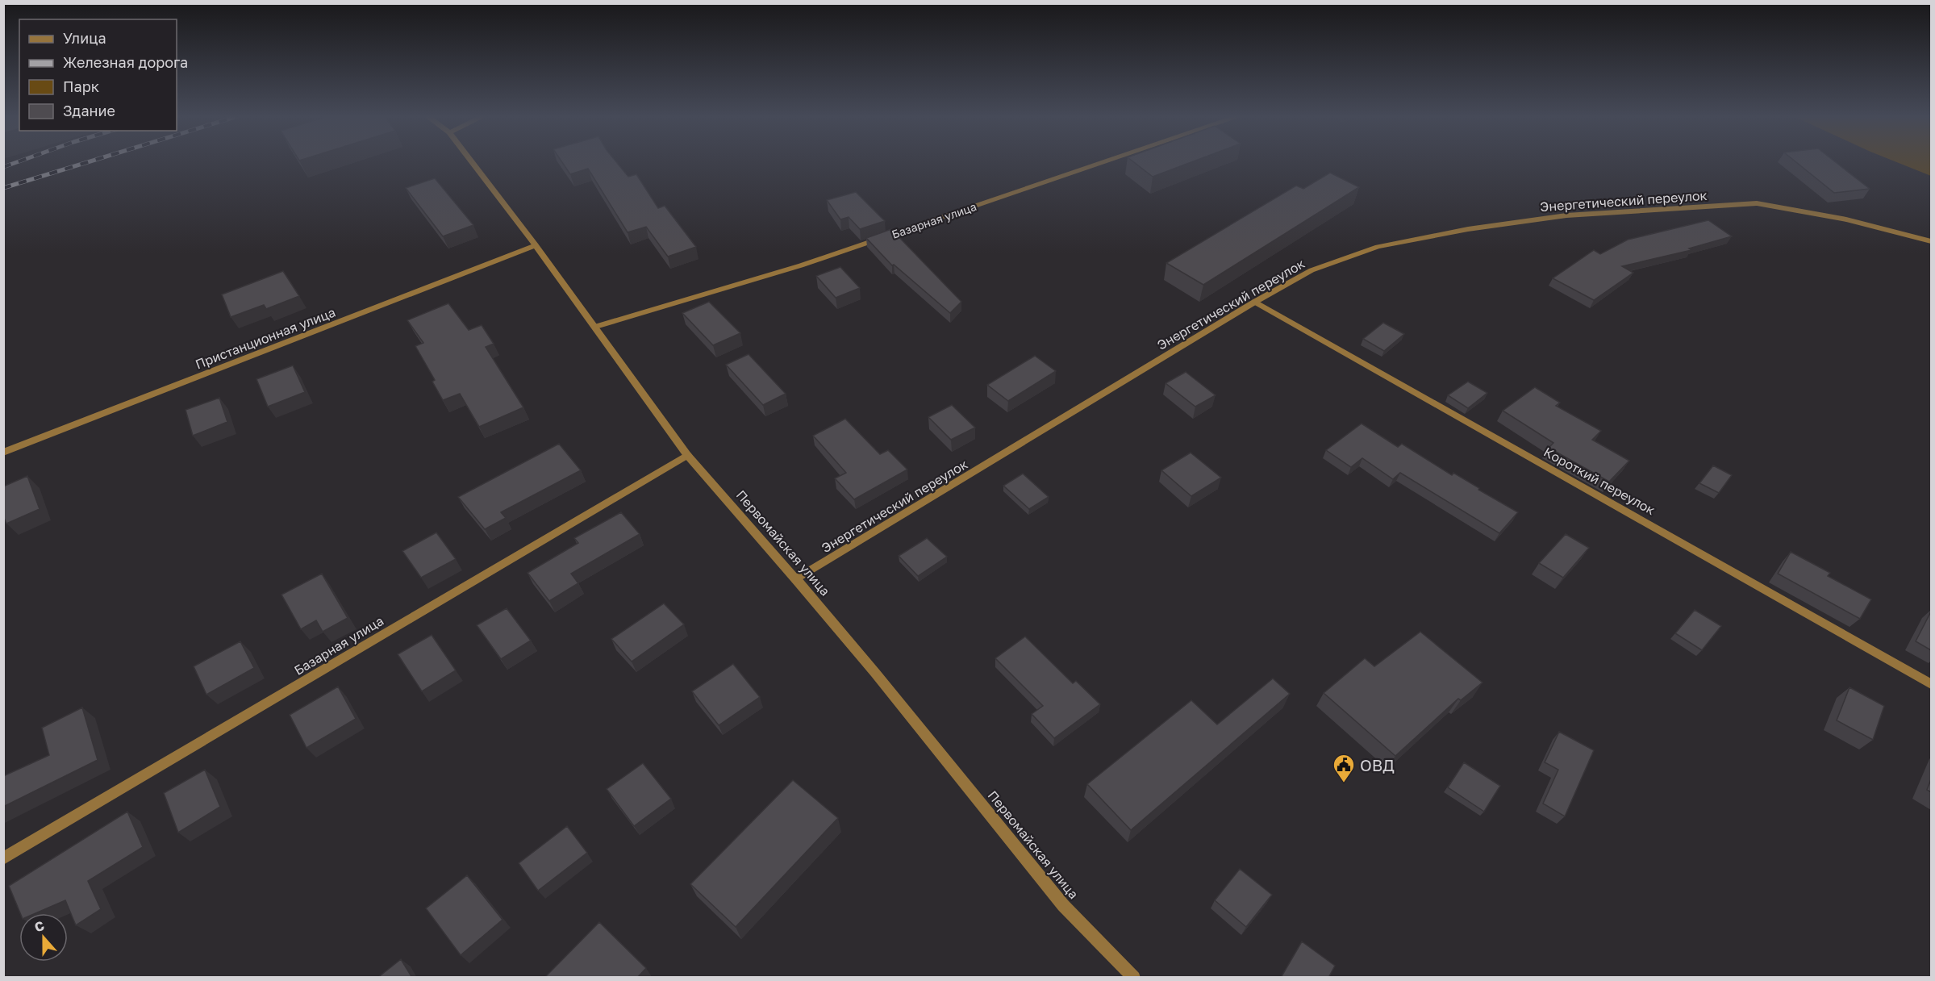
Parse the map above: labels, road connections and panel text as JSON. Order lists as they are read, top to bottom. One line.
{"streets":{"street":["Энергетический переулок","Базарная улица","Пристанционная улица","Короткий переулок","Первомайская улица"]},"crossings":[["Энергетический переулок","Короткий переулок"],["Энергетический переулок","Первомайская улица"],["Базарная улица","Первомайская улица"],["Пристанционная улица","Первомайская улица"]],"places":{"public building":["ОВД"]},"legend":["Улица","Железная дорога","Парк","Здание"],"north":"top"}
